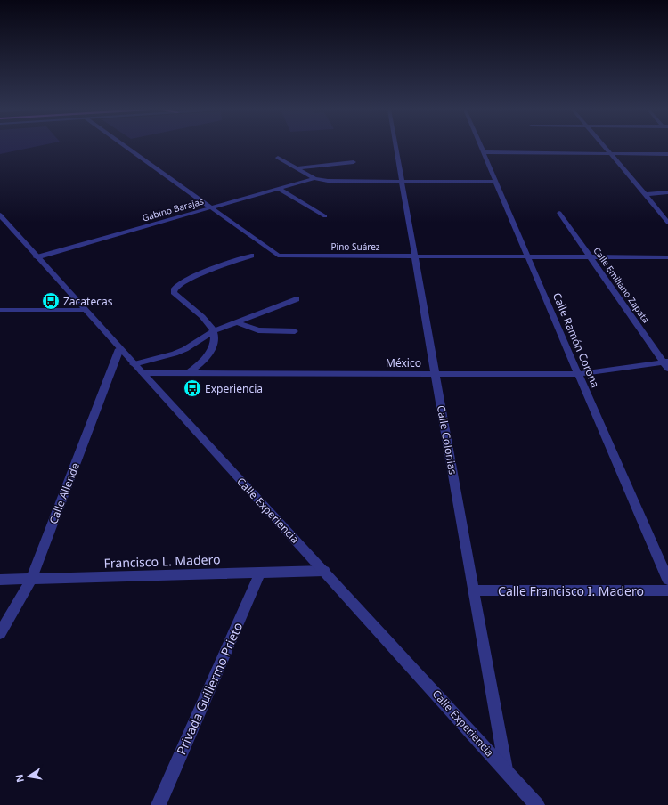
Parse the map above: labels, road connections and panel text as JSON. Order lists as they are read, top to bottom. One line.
{"streets":{"street":["Gabino Barajas","Pino Suárez","Calle Emiliano Zapata","Calle Ramón Corona","México","Calle Colonias","Calle Allende","Calle Experiencia","Francisco L. Madero","Calle Francisco I. Madero","Privada Guillermo Prieto"]},"crossings":[["Gabino Barajas","Pino Suárez"],["Gabino Barajas","Calle Experiencia"],["Pino Suárez","Calle Emiliano Zapata"],["Pino Suárez","Calle Ramón Corona"],["Pino Suárez","Calle Colonias"],["Calle Emiliano Zapata","México"],["Calle Ramón Corona","México"],["México","Calle Colonias"],["México","Calle Experiencia"],["Calle Colonias","Calle Experiencia"],["Calle Colonias","Calle Francisco I. Madero"],["Calle Allende","Calle Experiencia"],["Calle Allende","Francisco L. Madero"],["Calle Experiencia","Francisco L. Madero"],["Francisco L. Madero","Privada Guillermo Prieto"]],"places":{"bus stop":["Zacatecas","Experiencia"]},"north":"left"}
